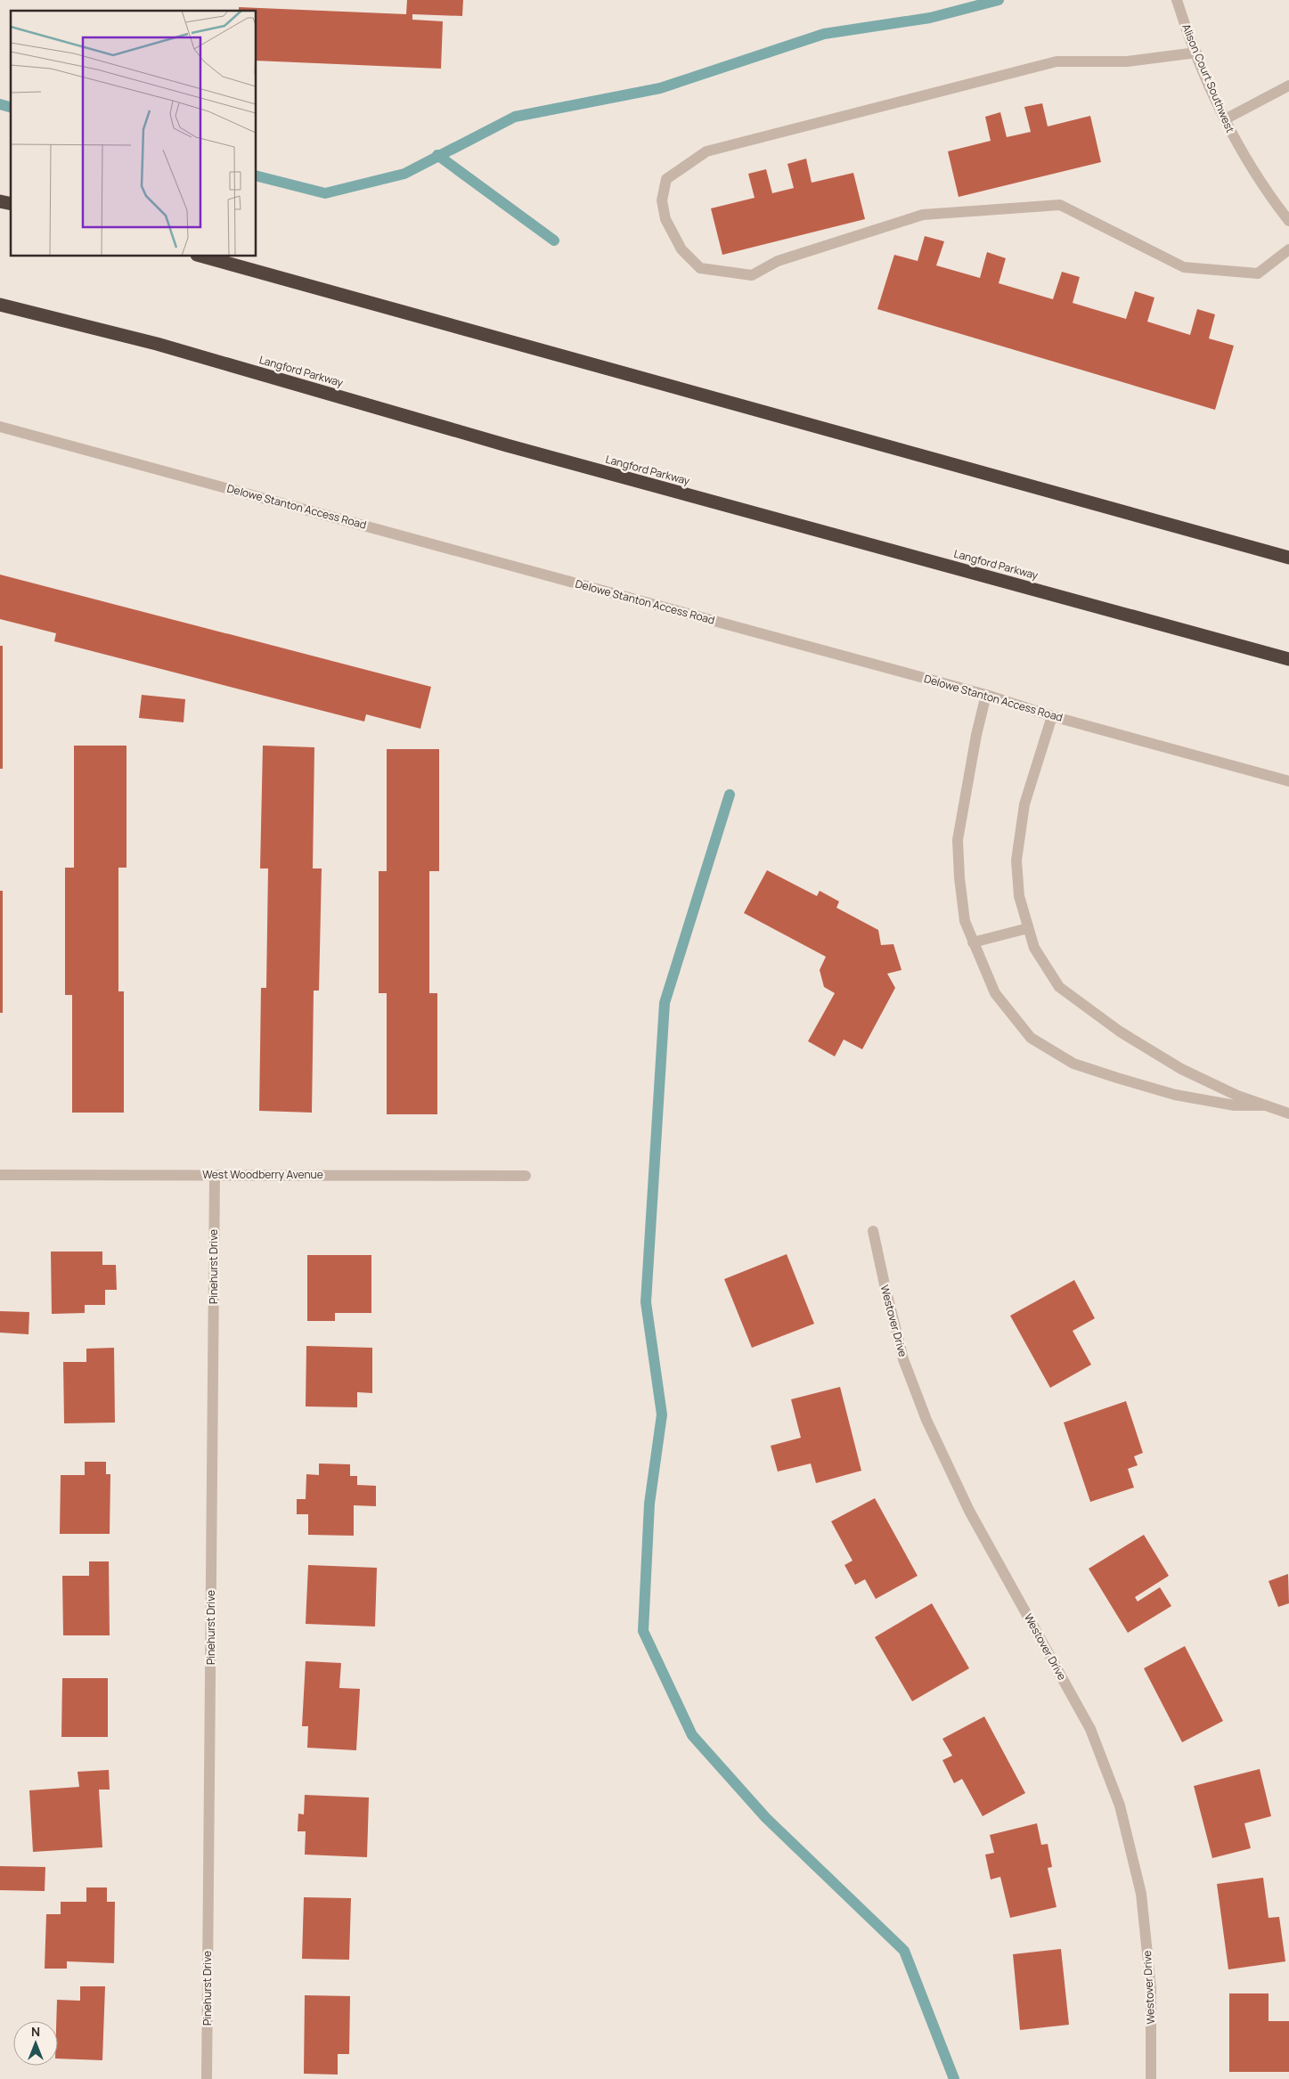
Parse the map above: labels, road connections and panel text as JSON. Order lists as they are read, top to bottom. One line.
{"streets":{"highway":["Langford Parkway"],"street":["Alison Court Southwest","Delowe Stanton Access Road","West Woodberry Avenue","Pinehurst Drive","Westover Drive"]},"crossings":[["West Woodberry Avenue","Pinehurst Drive"]],"north":"top"}
